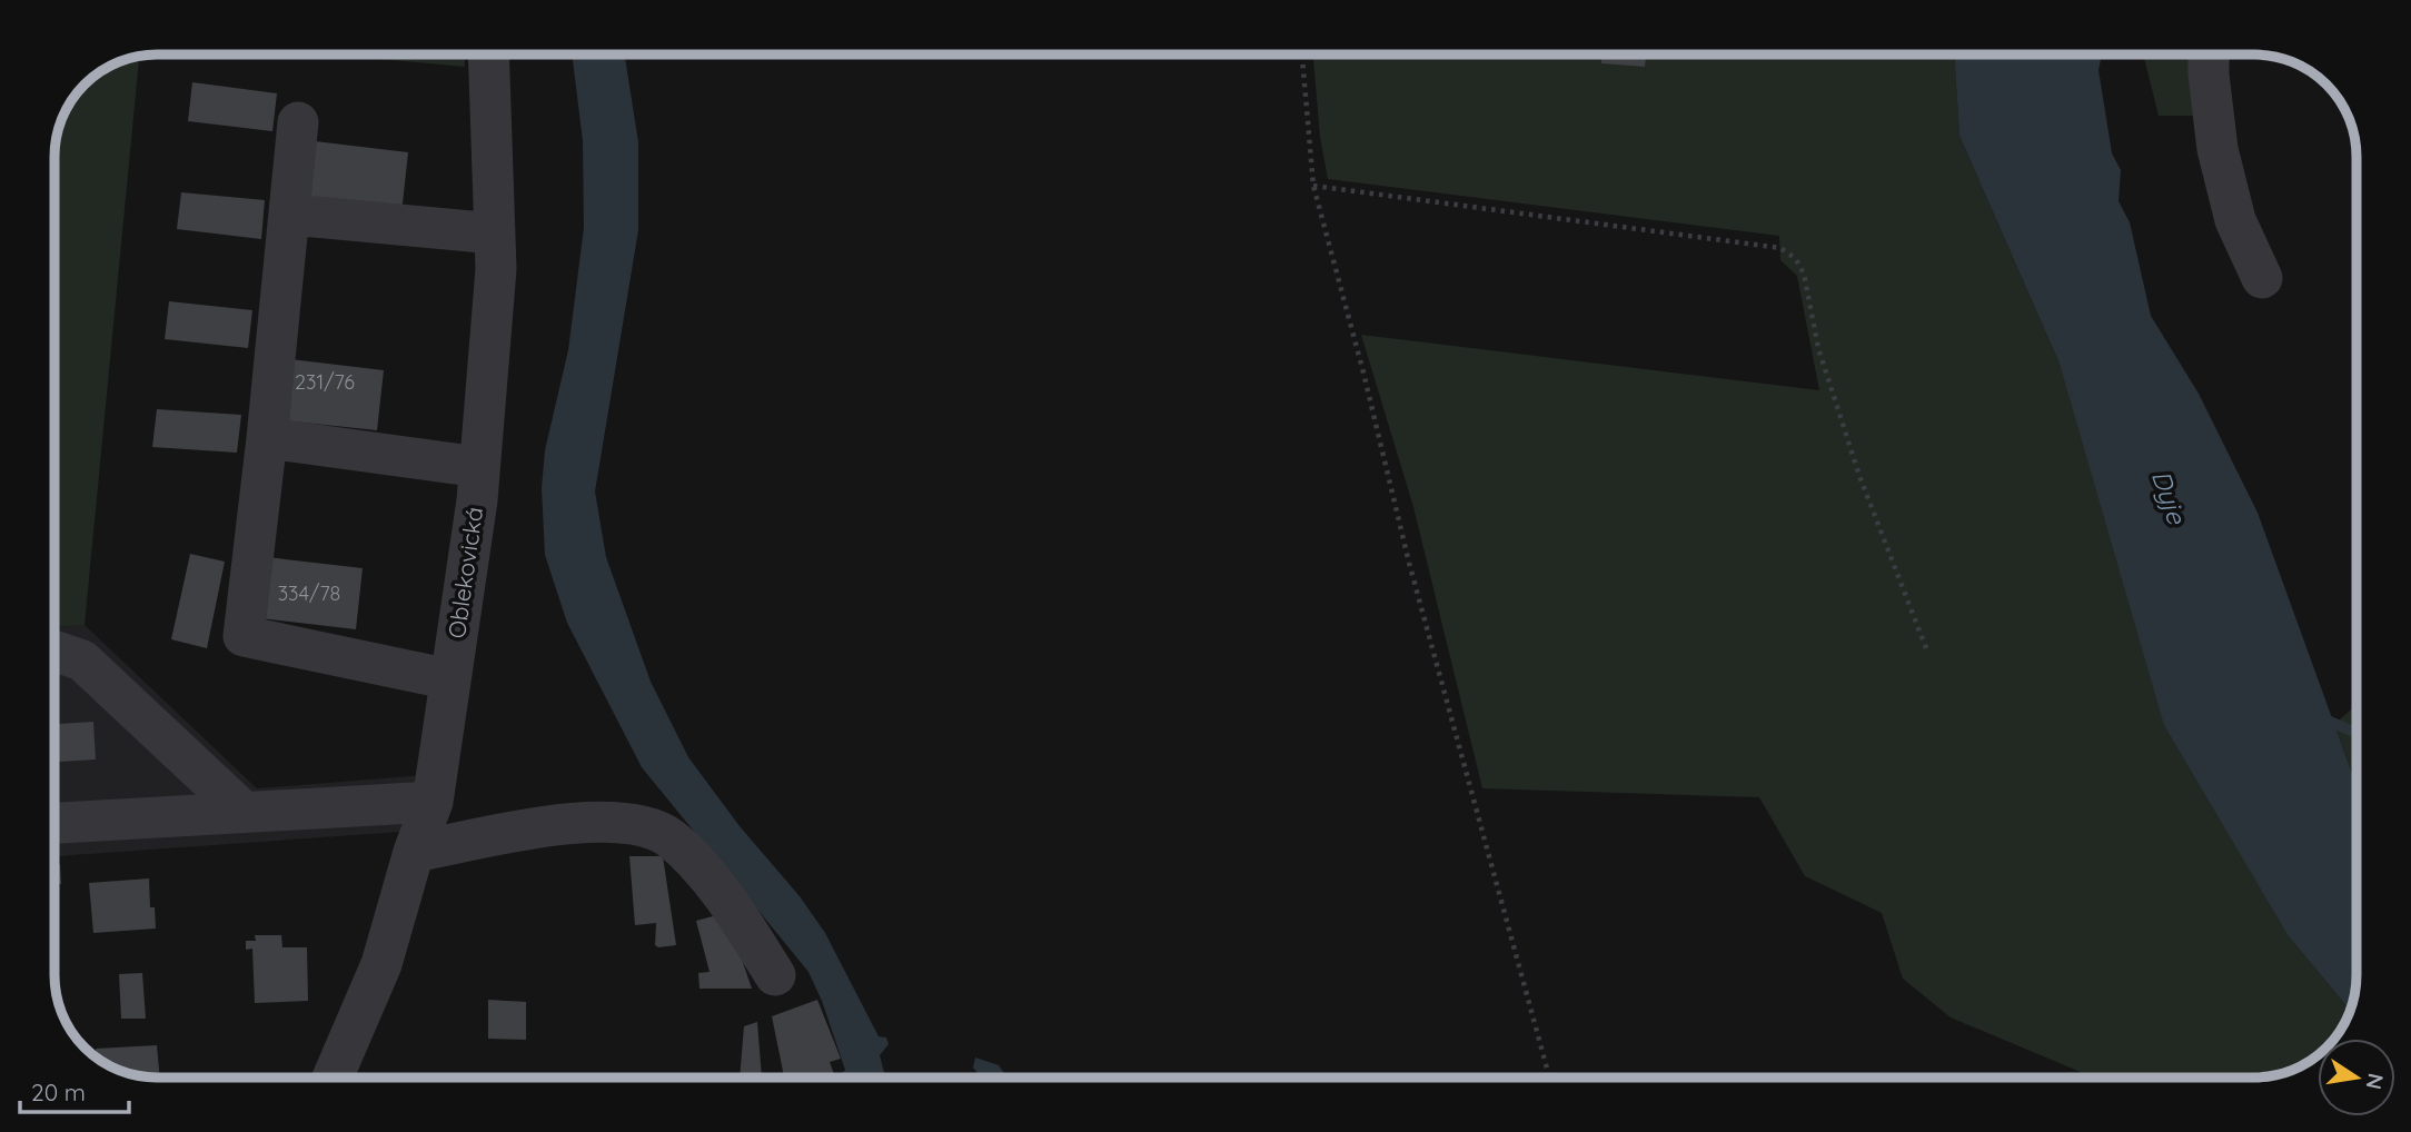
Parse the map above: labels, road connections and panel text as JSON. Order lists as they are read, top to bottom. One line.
{"streets":{"street":["Oblekovická"]},"water":["Dyje"],"house_numbers":["231/76","334/78"],"scale_bar":"20 m","north":"right"}
